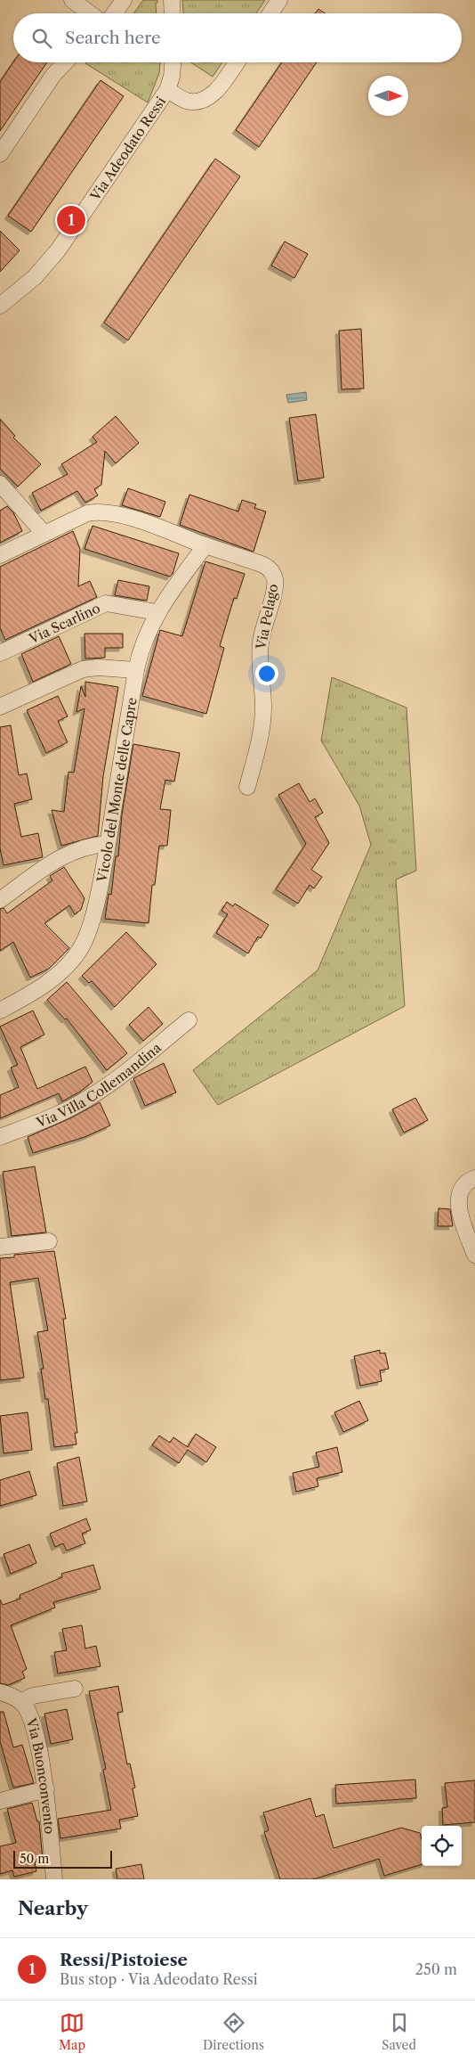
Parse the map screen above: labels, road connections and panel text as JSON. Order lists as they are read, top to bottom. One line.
{"streets":{"street":["Via Adeodato Ressi","Via Pelago","Via Scarlino","Vicolo del Monte delle Capre","Via Villa Collemandina","Via Buonconvento"]},"crossings":[["Via Pelago","Vicolo del Monte delle Capre"],["Via Scarlino","Vicolo del Monte delle Capre"]],"scale_bar":"50 m","north":"right","page":{"search":"Search here","pins":"1","scale":"50 m","heading":"Nearby","list":[{"mark":"1","name":"Ressi/Pistoiese","note":"Bus stop · Via Adeodato Ressi","value":"250 m"}],"nav":["Map","Directions","Saved"]}}
